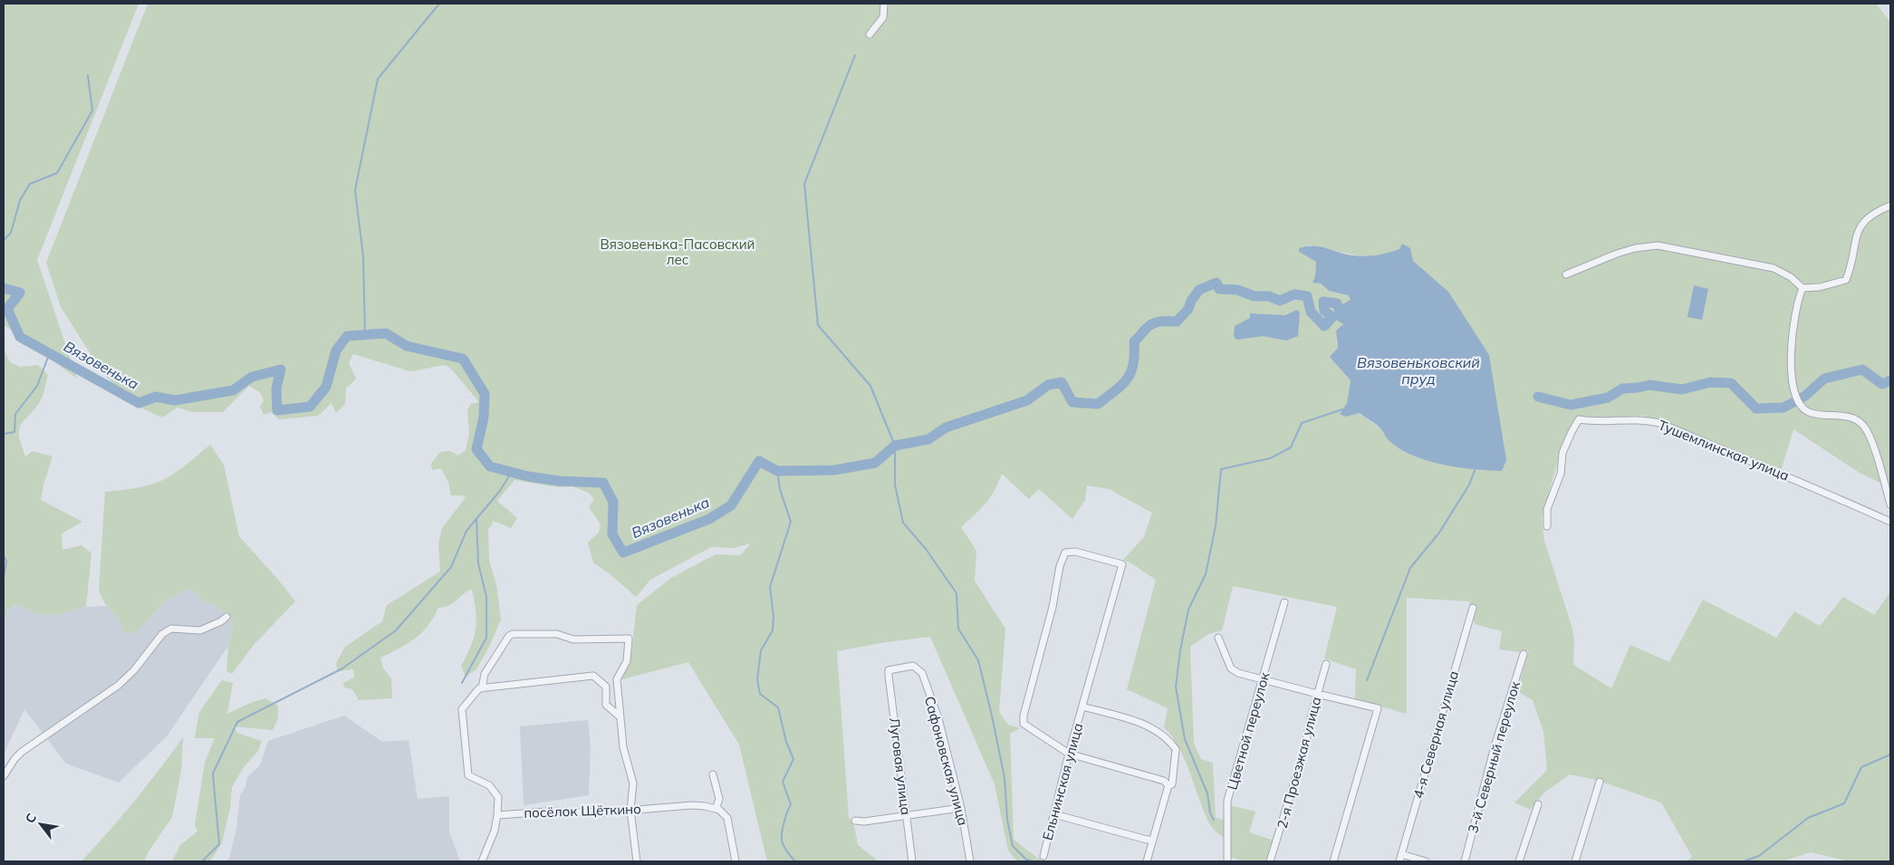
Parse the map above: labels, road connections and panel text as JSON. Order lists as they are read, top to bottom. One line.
{"streets":{"street":["Тушемлинская улица","Цветной переулок","4-я Северная улица","3-й Северный переулок","Сафоновская улица","2-я Проезжая улица","Луговая улица","Ельнинская улица","посёлок Щёткино"]},"crossings":[["Сафоновская улица","Луговая улица"]],"water":["Вязовеньковский пруд","Вязовенька"],"parks":["Вязовенька-Пасовский лес"],"north":"top left"}
